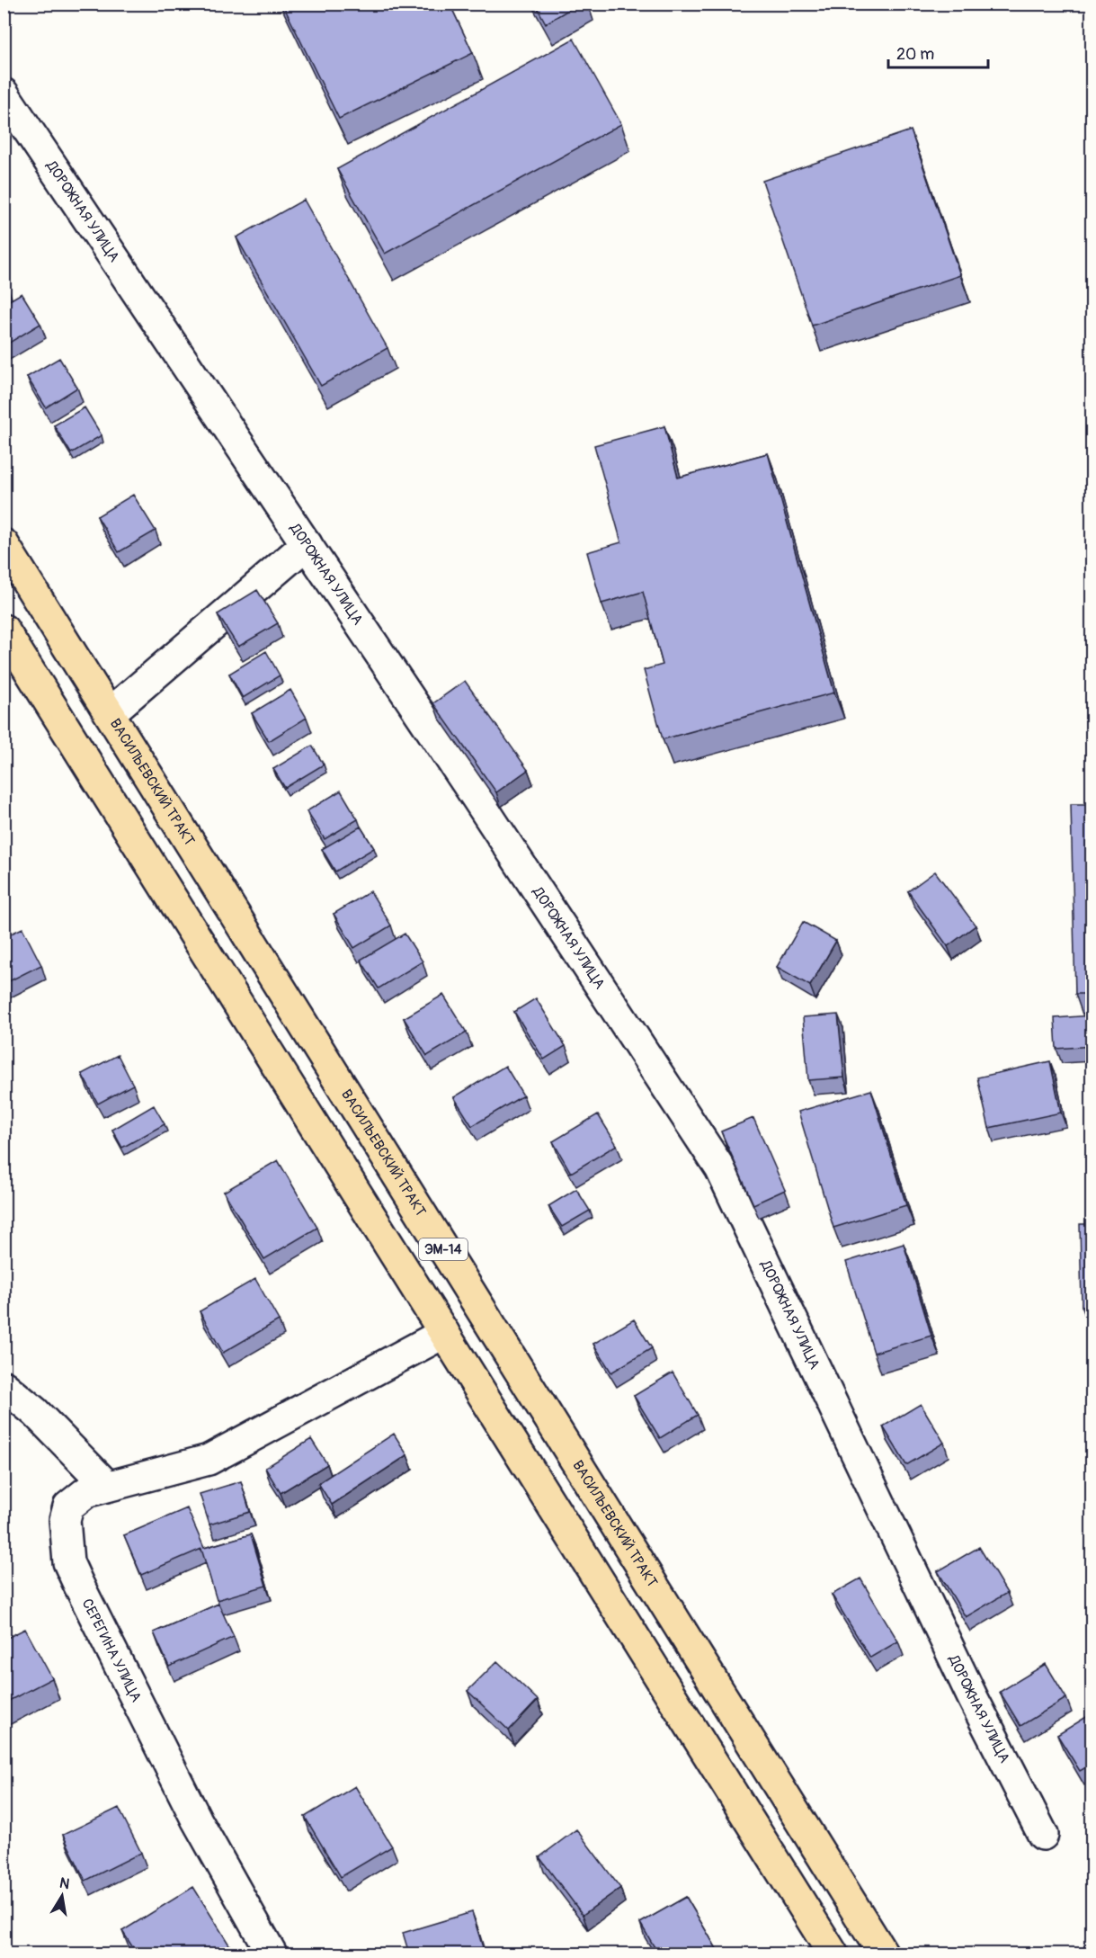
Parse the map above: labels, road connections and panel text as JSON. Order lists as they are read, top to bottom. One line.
{"streets":{"main road":["ВАСИЛЬЕВСКИЙ ТРАКТ","ЭМ-14"],"street":["ДОРОЖНАЯ УЛИЦА","СЕРЕГИНА УЛИЦА"]},"scale_bar":"20 m","north":"top"}
